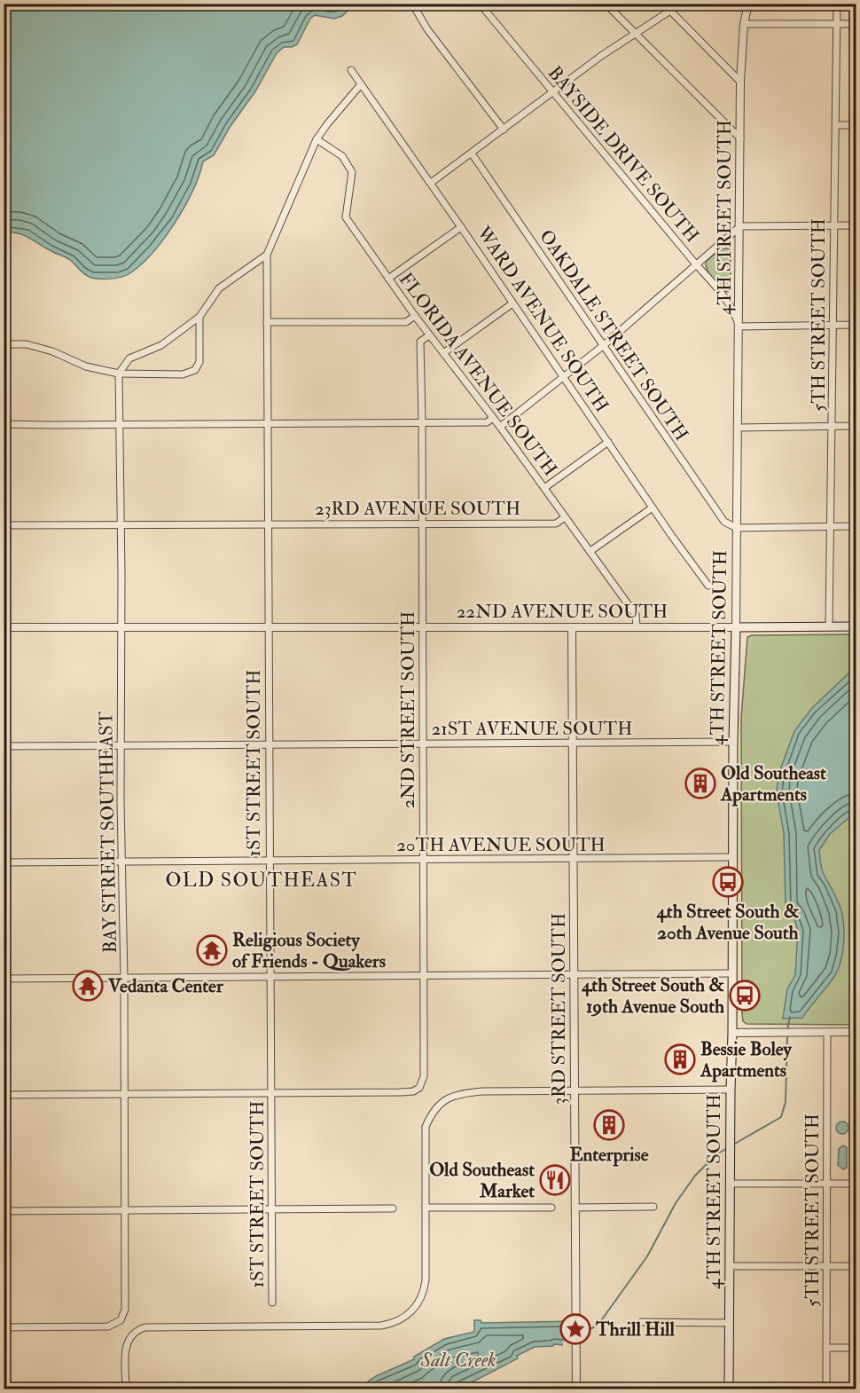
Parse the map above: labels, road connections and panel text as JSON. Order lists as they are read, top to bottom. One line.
{"streets":{"main road":["4TH STREET SOUTH","22ND AVENUE SOUTH"],"street":["BAYSIDE DRIVE SOUTH","5TH STREET SOUTH","WARD AVENUE SOUTH","OAKDALE STREET SOUTH","FLORIDA AVENUE SOUTH","23RD AVENUE SOUTH","2ND STREET SOUTH","21ST AVENUE SOUTH","1ST STREET SOUTH","BAY STREET SOUTHEAST","20TH AVENUE SOUTH","3RD STREET SOUTH"]},"crossings":[["BAYSIDE DRIVE SOUTH","4TH STREET SOUTH"],["4TH STREET SOUTH","OAKDALE STREET SOUTH"],["4TH STREET SOUTH","22ND AVENUE SOUTH"],["4TH STREET SOUTH","21ST AVENUE SOUTH"],["4TH STREET SOUTH","20TH AVENUE SOUTH"],["5TH STREET SOUTH","22ND AVENUE SOUTH"],["FLORIDA AVENUE SOUTH","23RD AVENUE SOUTH"],["FLORIDA AVENUE SOUTH","22ND AVENUE SOUTH"],["FLORIDA AVENUE SOUTH","2ND STREET SOUTH"],["23RD AVENUE SOUTH","2ND STREET SOUTH"],["23RD AVENUE SOUTH","1ST STREET SOUTH"],["23RD AVENUE SOUTH","BAY STREET SOUTHEAST"],["22ND AVENUE SOUTH","2ND STREET SOUTH"],["22ND AVENUE SOUTH","1ST STREET SOUTH"],["22ND AVENUE SOUTH","BAY STREET SOUTHEAST"],["22ND AVENUE SOUTH","3RD STREET SOUTH"],["2ND STREET SOUTH","21ST AVENUE SOUTH"],["2ND STREET SOUTH","1ST STREET SOUTH"],["2ND STREET SOUTH","20TH AVENUE SOUTH"],["21ST AVENUE SOUTH","1ST STREET SOUTH"],["21ST AVENUE SOUTH","BAY STREET SOUTHEAST"],["21ST AVENUE SOUTH","3RD STREET SOUTH"],["1ST STREET SOUTH","20TH AVENUE SOUTH"],["BAY STREET SOUTHEAST","20TH AVENUE SOUTH"],["20TH AVENUE SOUTH","3RD STREET SOUTH"]],"districts":["OLD SOUTHEAST"],"water":["Salt Creek"],"places":{"building":["Old Southeast Apartments","Bessie Boley Apartments","Enterprise"],"bus stop":["4th Street South & 20th Avenue South","4th Street South & 19th Avenue South"],"temple":["Religious Society of Friends - Quakers","Vedanta Center"],"restaurant":["Old Southeast Market"],"place":["Thrill Hill"]}}
